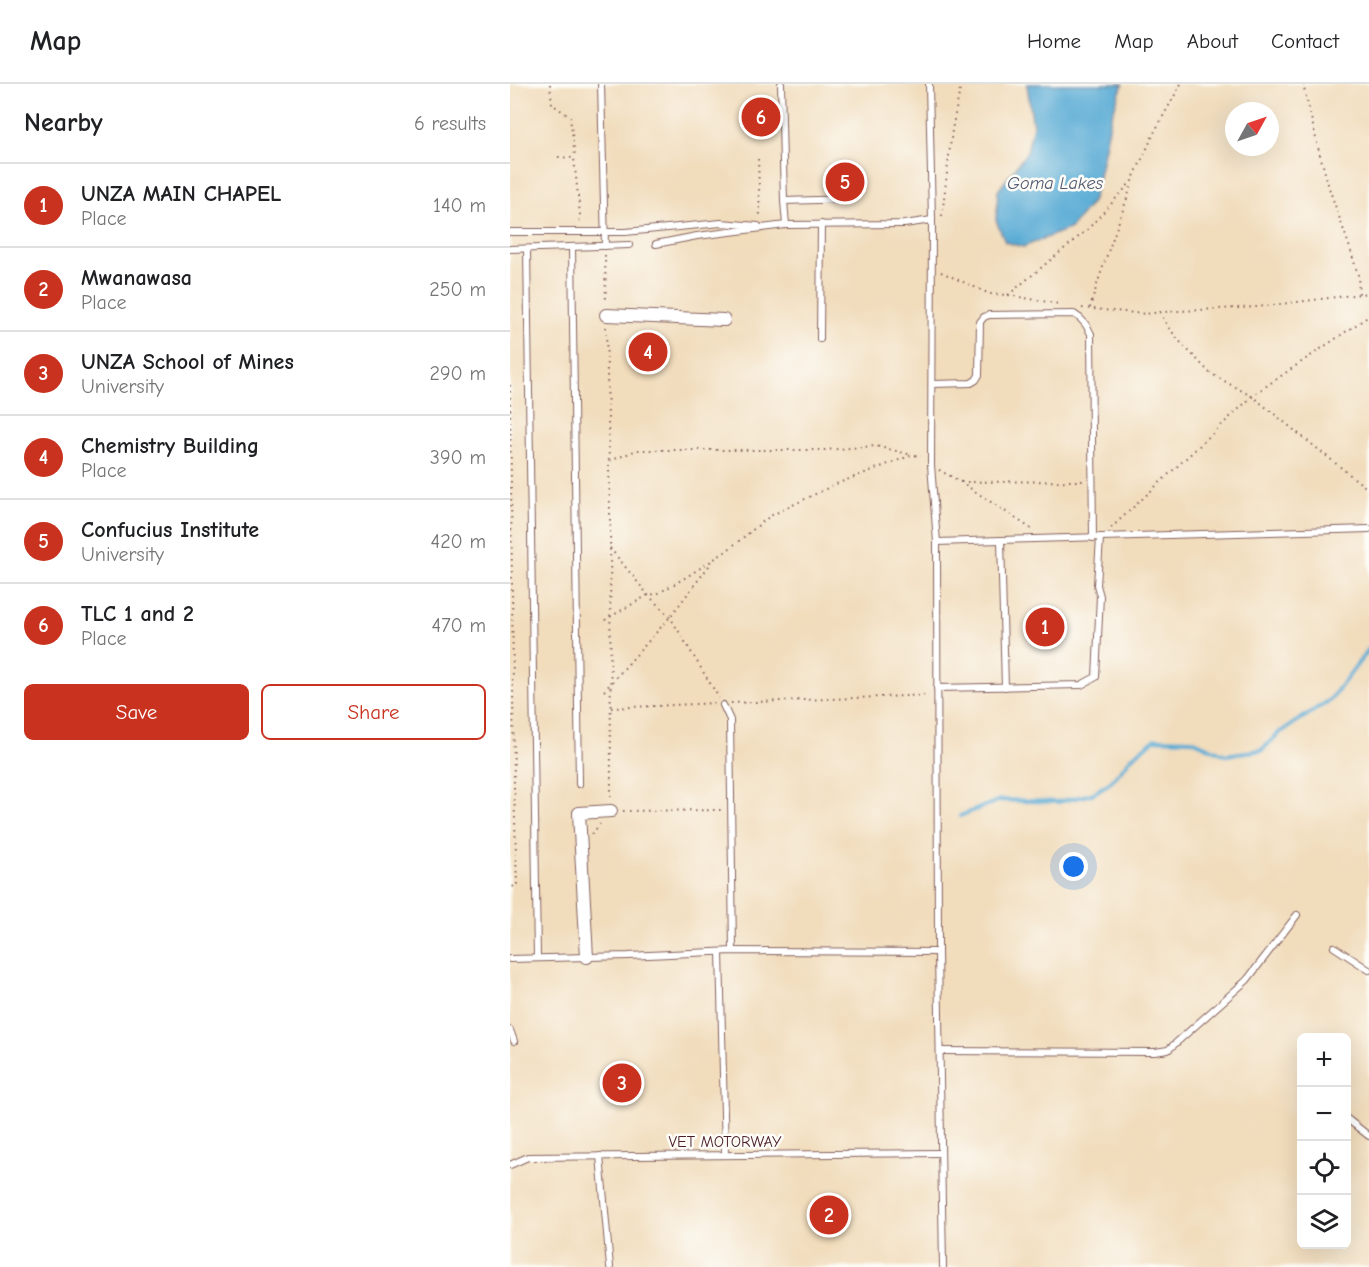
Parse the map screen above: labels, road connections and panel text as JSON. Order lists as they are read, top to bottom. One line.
{"streets":{"lane":["VET MOTORWAY"]},"water":["Goma Lakes"],"north":"top right","page":{"header":"Map","nav":["Home","Map","About","Contact"],"heading":["Nearby","6 results"],"pins":["6","5","4","1","3","2"],"list":[{"mark":"1","name":"UNZA MAIN CHAPEL","note":"Place","value":"140 m"},{"mark":"2","name":"Mwanawasa","note":"Place","value":"250 m"},{"mark":"3","name":"UNZA School of Mines","note":"University","value":"290 m"},{"mark":"4","name":"Chemistry Building","note":"Place","value":"390 m"},{"mark":"5","name":"Confucius Institute","note":"University","value":"420 m"},{"mark":"6","name":"TLC 1 and 2","note":"Place","value":"470 m"}],"buttons":["Save","Share"],"map_buttons":["+","−"]}}
